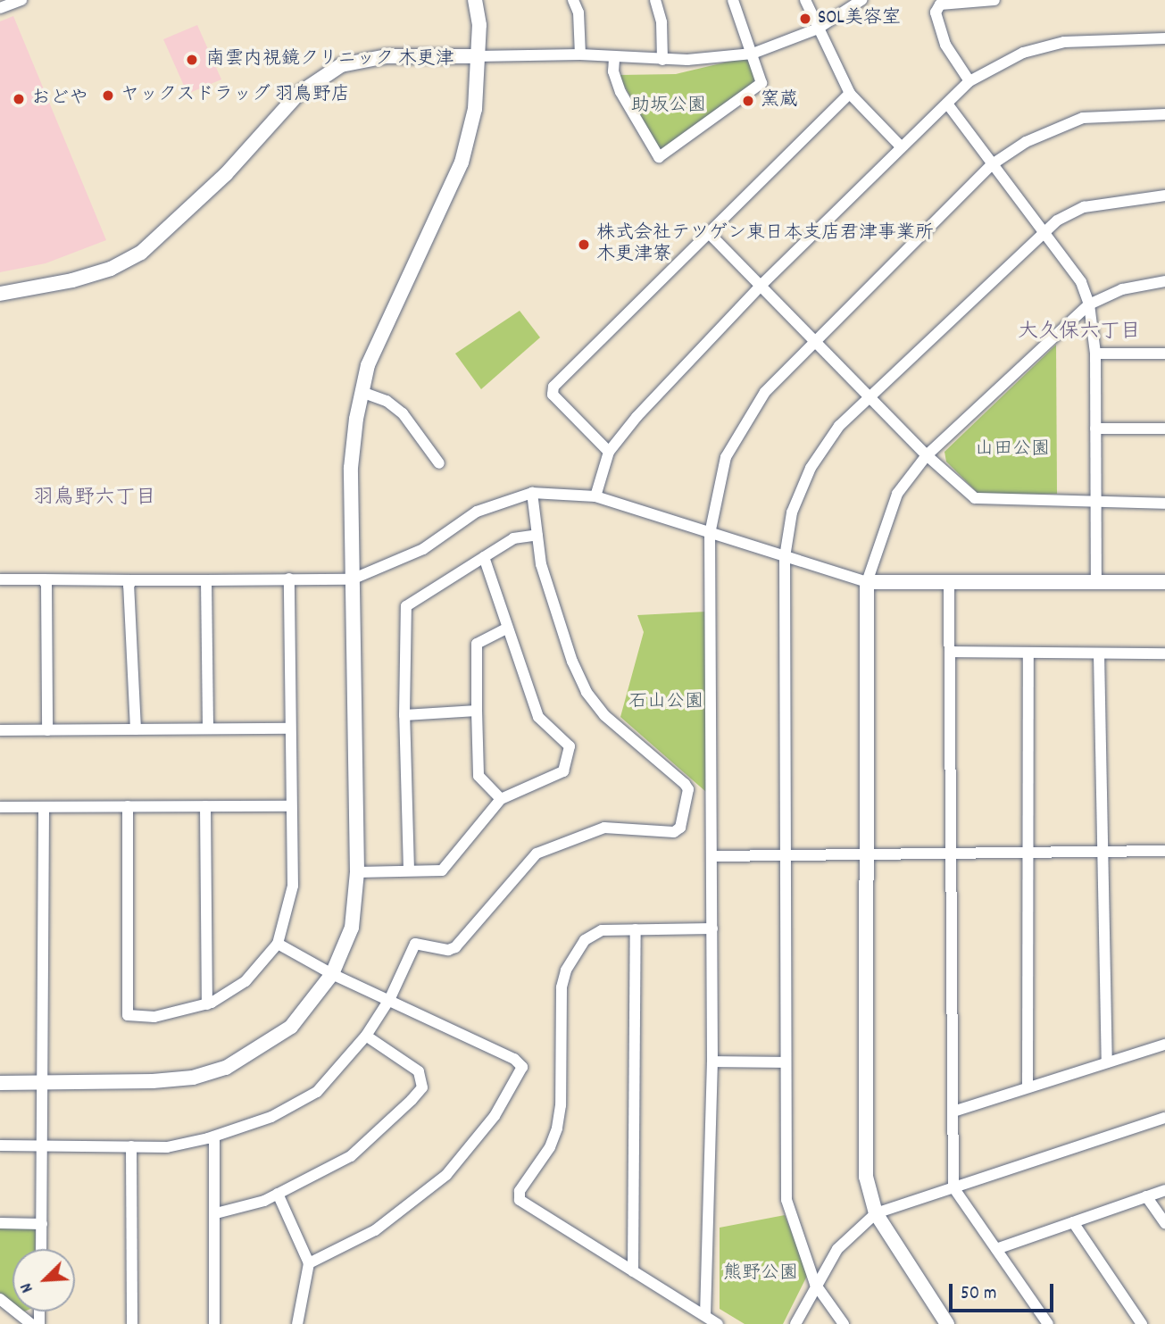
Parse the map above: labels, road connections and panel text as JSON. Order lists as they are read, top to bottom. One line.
{"districts":["大久保六丁目","羽鳥野六丁目"],"parks":["助坂公園","山田公園","石山公園","熊野公園"],"places":["SOL美容室","南雲内視鏡クリニック 木更津","ヤックスドラッグ 羽鳥野店","おどや","窯蔵","株式会社テツゲン東日本支店君津事業所 木更津寮"],"scale_bar":"50 m","north":"bottom left"}
